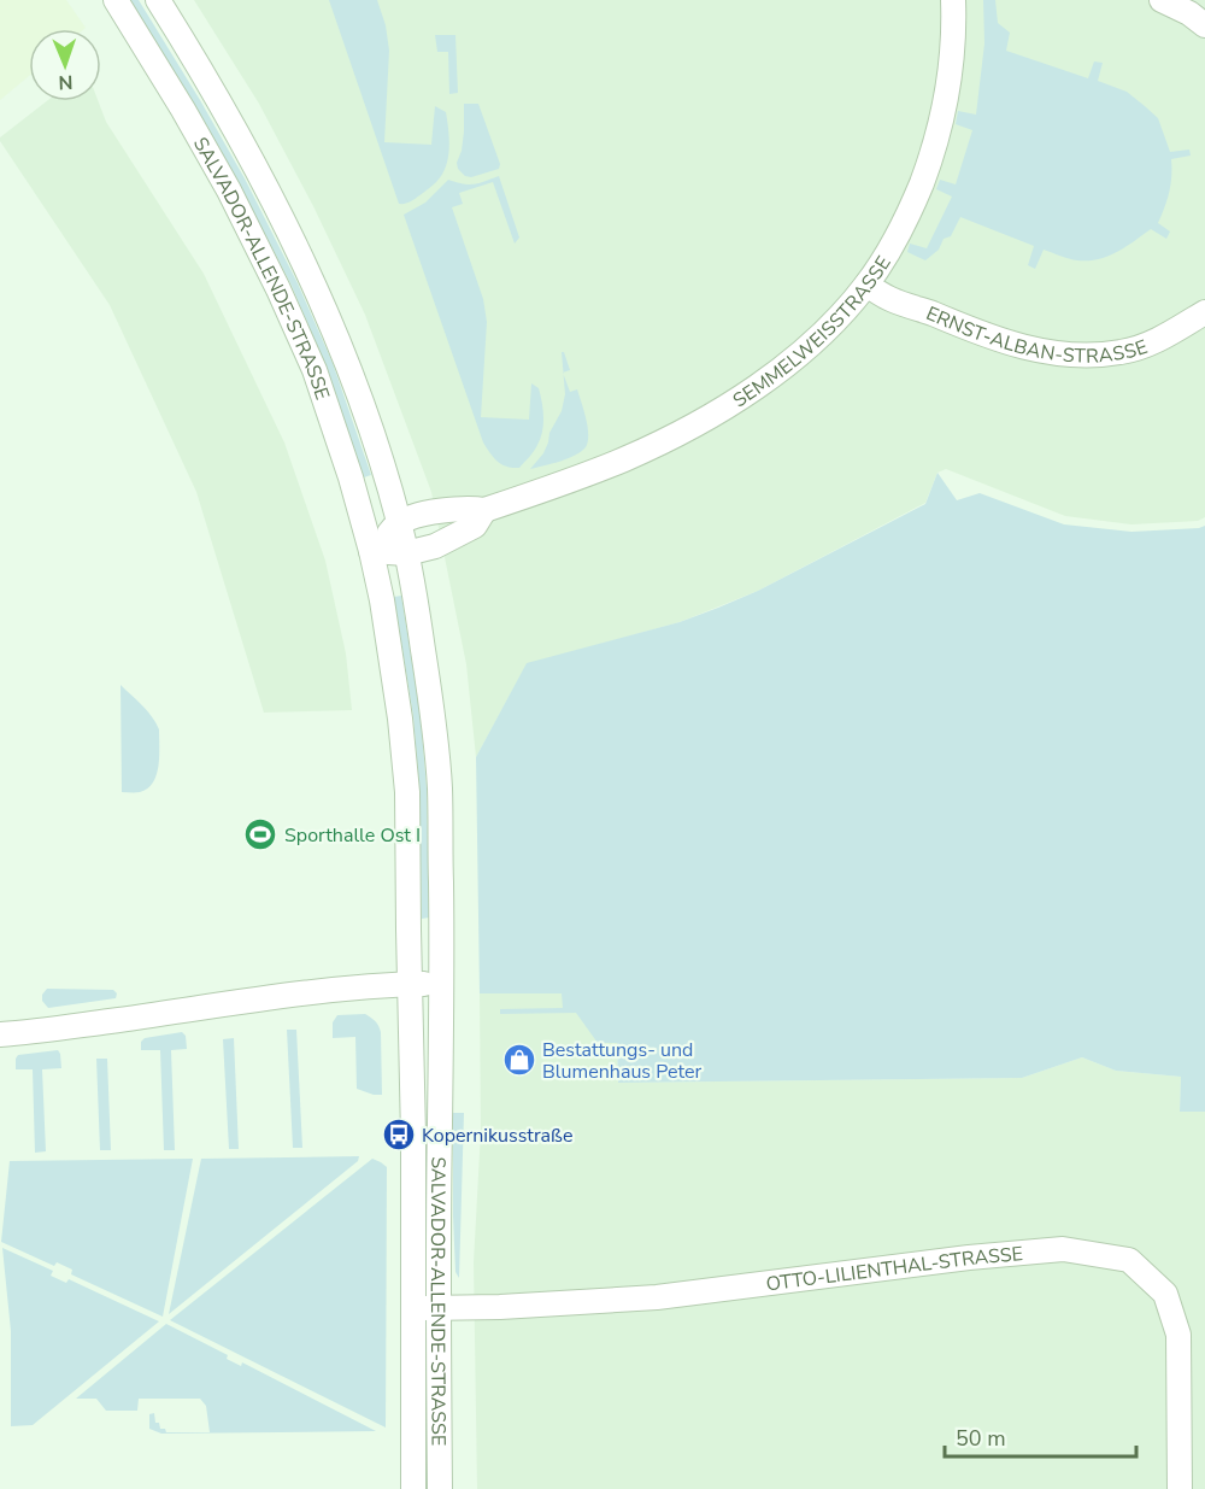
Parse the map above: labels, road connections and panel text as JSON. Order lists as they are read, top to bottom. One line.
{"streets":{"street":["SALVADOR-ALLENDE-STRASSE","ERNST-ALBAN-STRASSE","SEMMELWEISSTRASSE","OTTO-LILIENTHAL-STRASSE"]},"crossings":[["SALVADOR-ALLENDE-STRASSE","SEMMELWEISSTRASSE"],["SALVADOR-ALLENDE-STRASSE","OTTO-LILIENTHAL-STRASSE"],["ERNST-ALBAN-STRASSE","SEMMELWEISSTRASSE"]],"places":{"sports":["Sporthalle Ost I"],"shop":["Bestattungs- und Blumenhaus Peter"],"bus stop":["Kopernikusstraße"]},"scale_bar":"50 m","north":"bottom"}
